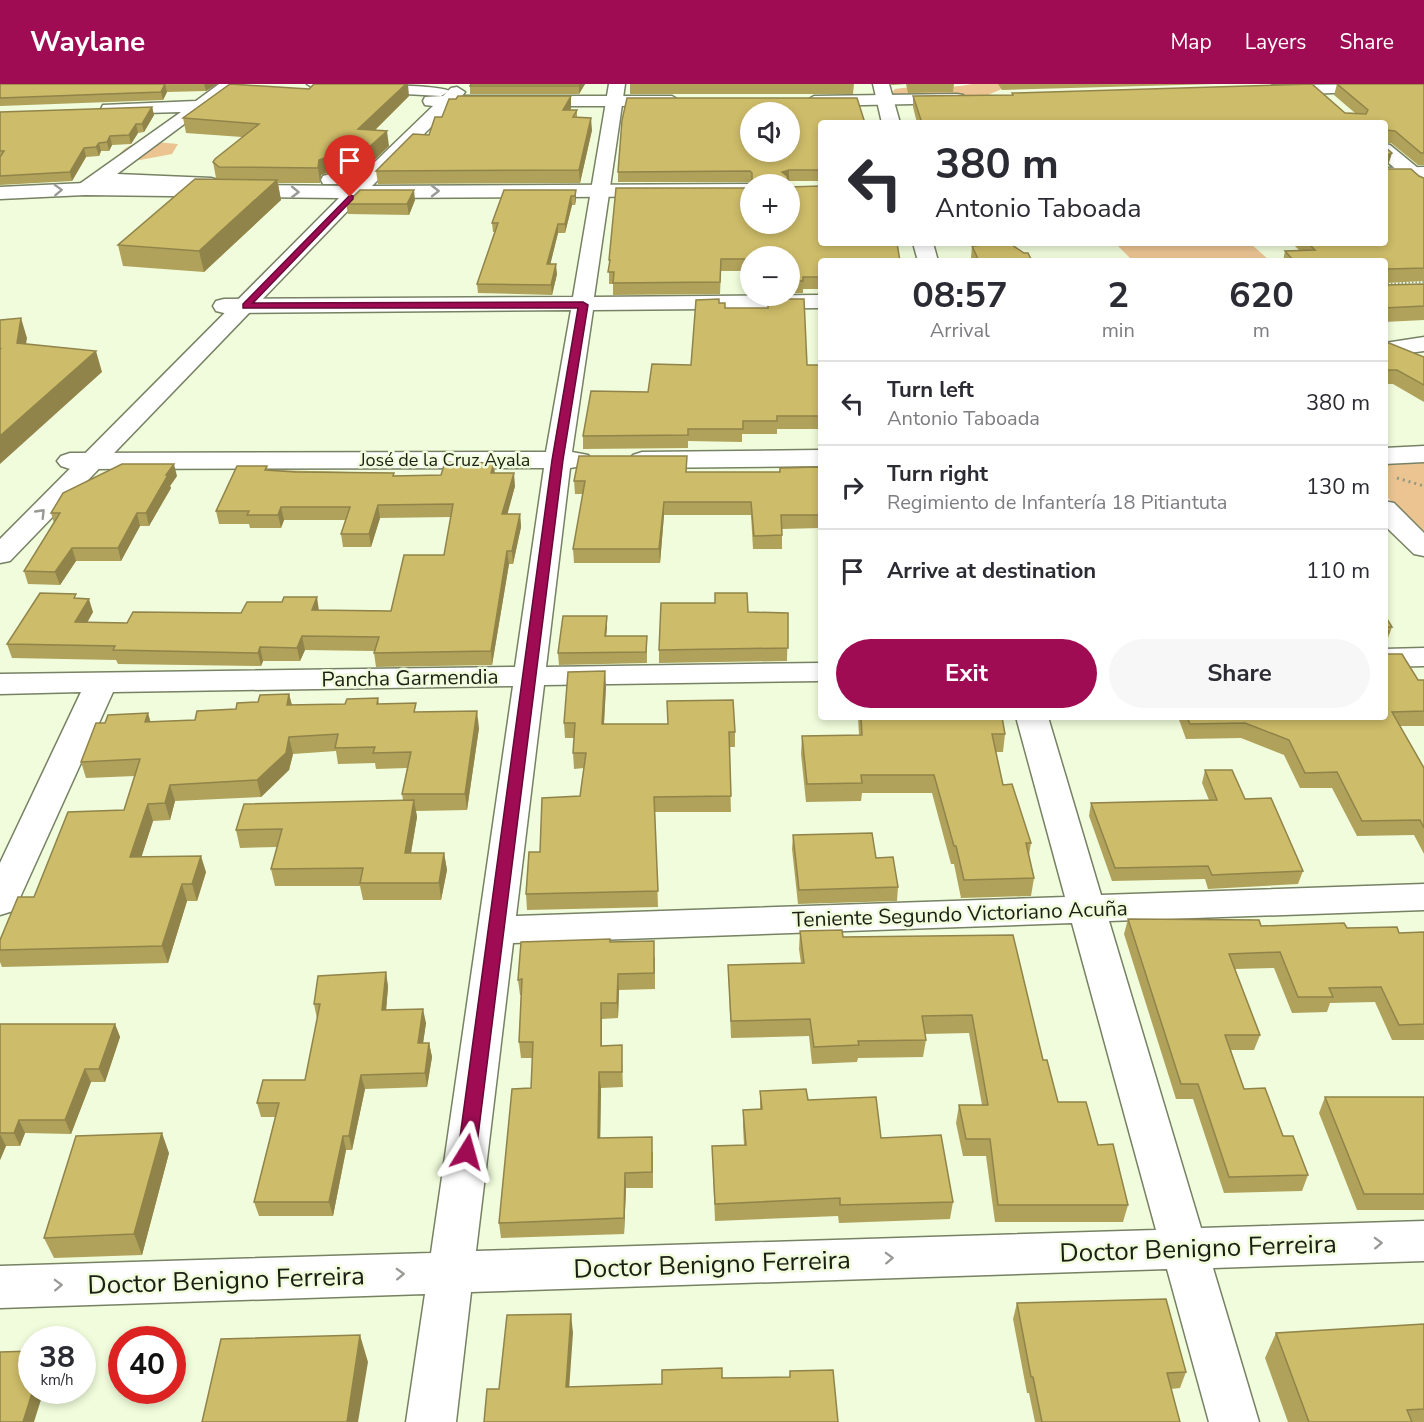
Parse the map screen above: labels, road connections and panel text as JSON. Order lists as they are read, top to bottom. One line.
{"streets":{"street":["José de la Cruz Ayala","Pancha Garmendia","Teniente Segundo Victoriano Acuña","Doctor Benigno Ferreira"]},"one_way":["Doctor Benigno Ferreira"],"page":{"header":"Waylane","nav":["Map","Layers","Share"],"map_buttons":["+","−"],"turn":["380 m","Antonio Taboada"],"eta":["08:57","Arrival","2","min","620","m"],"list":[{"name":"Turn left","note":"Antonio Taboada","value":"380 m"},{"name":"Turn right","note":"Regimiento de Infantería 18 Pitiantuta","value":"130 m"},{"name":"Arrive at destination","value":"110 m"}],"buttons":["Exit","Share"],"speed":"38 km/h","limit":"40"}}
